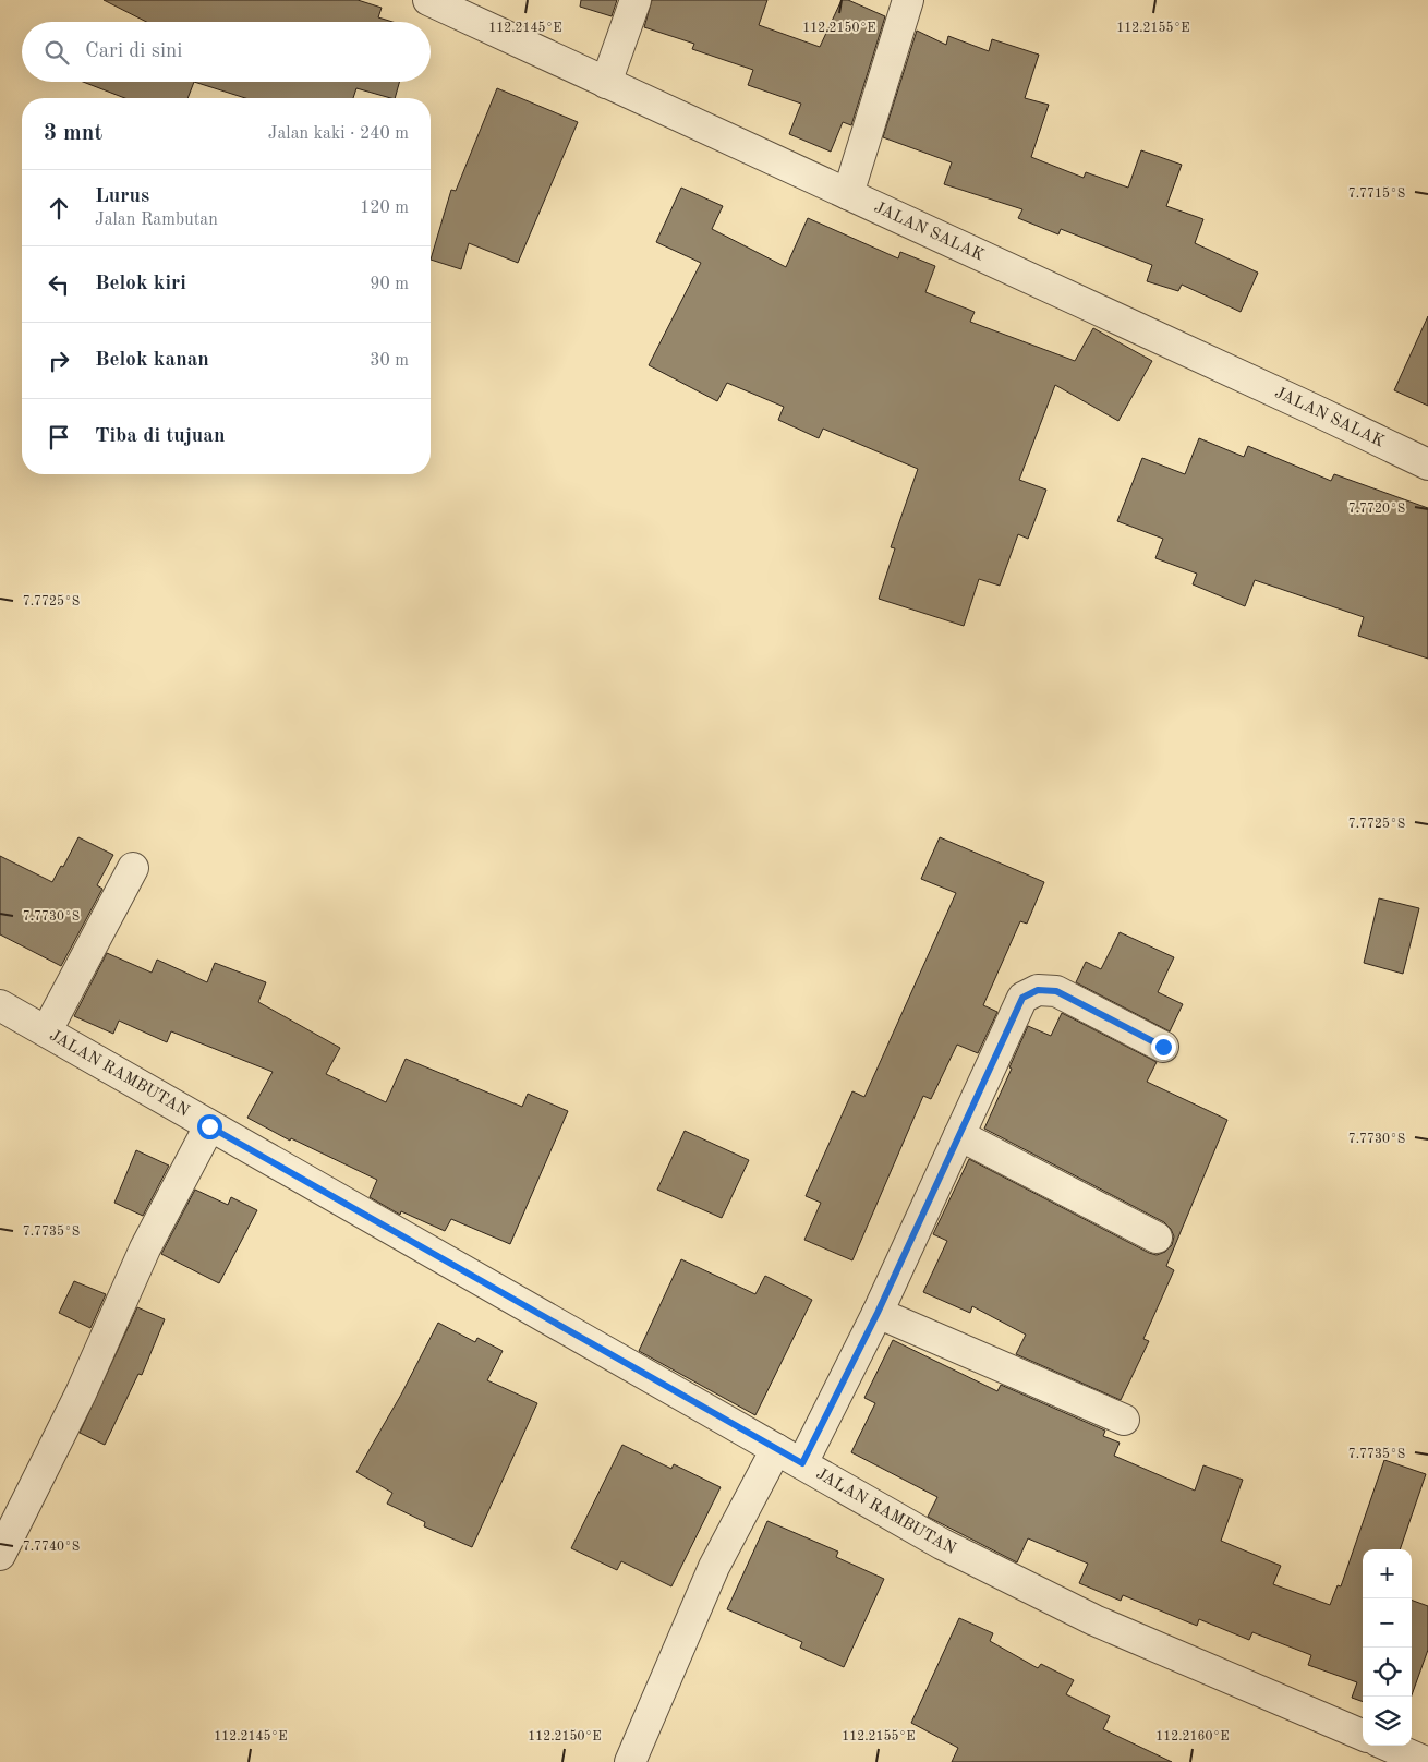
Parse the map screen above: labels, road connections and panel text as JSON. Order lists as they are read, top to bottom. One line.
{"streets":{"street":["JALAN SALAK","JALAN RAMBUTAN"]},"page":{"search":"Cari di sini","heading":["3 mnt","Jalan kaki · 240 m"],"list":[["Lurus","Jalan Rambutan","120 m"],["Belok kiri","90 m"],["Belok kanan","30 m"],"Tiba di tujuan"],"map_buttons":["+","−"]},"coordinates":["112.2145°E","112.2150°E","112.2155°E","7.7715°S","7.7720°S","7.7725°S","7.7730°S","7.7735°S","7.7740°S","112.2160°E"]}
